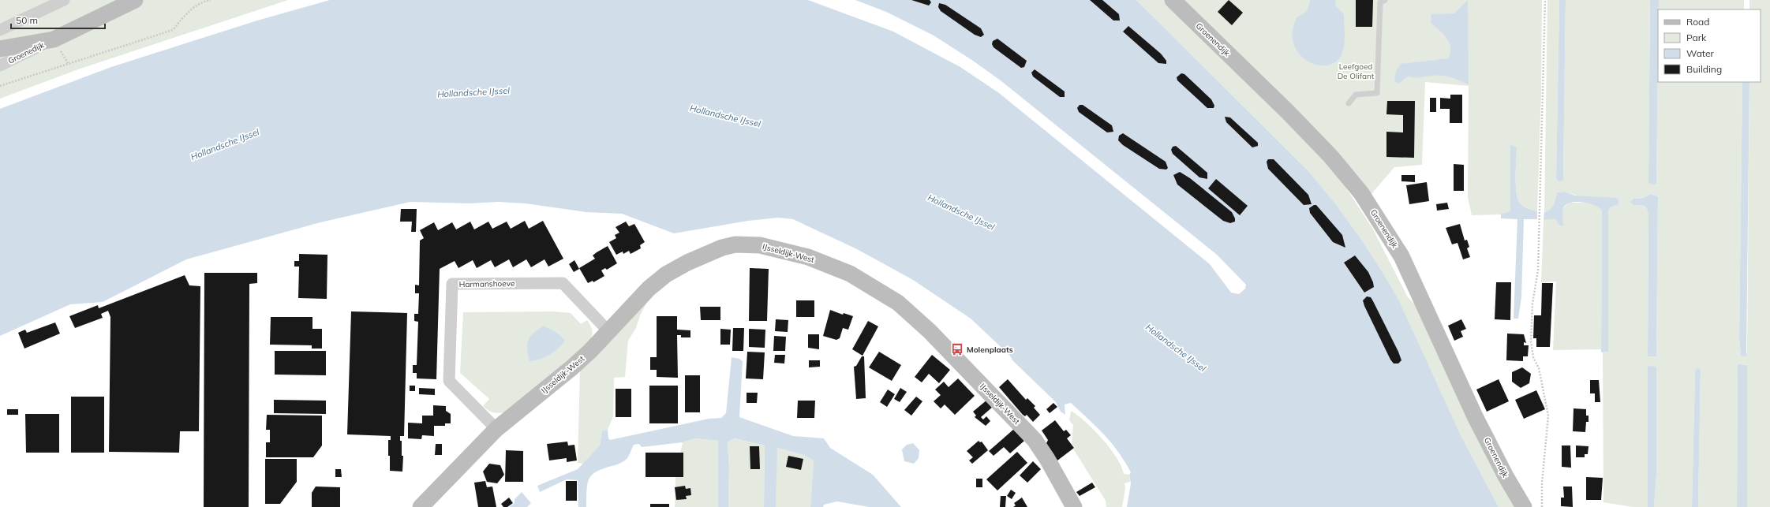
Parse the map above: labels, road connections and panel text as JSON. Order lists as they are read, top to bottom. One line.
{"streets":{"street":["Groenendijk","Groenedijk","IJsseldijk-West","Harmanshoeve"]},"crossings":[["IJsseldijk-West","Harmanshoeve"]],"water":["Hollandsche IJssel"],"parks":["Leefgoed De Olifant"],"places":{"bus stop":["Molenplaats"]},"legend":["Road","Park","Water","Building"],"scale_bar":"50 m"}
